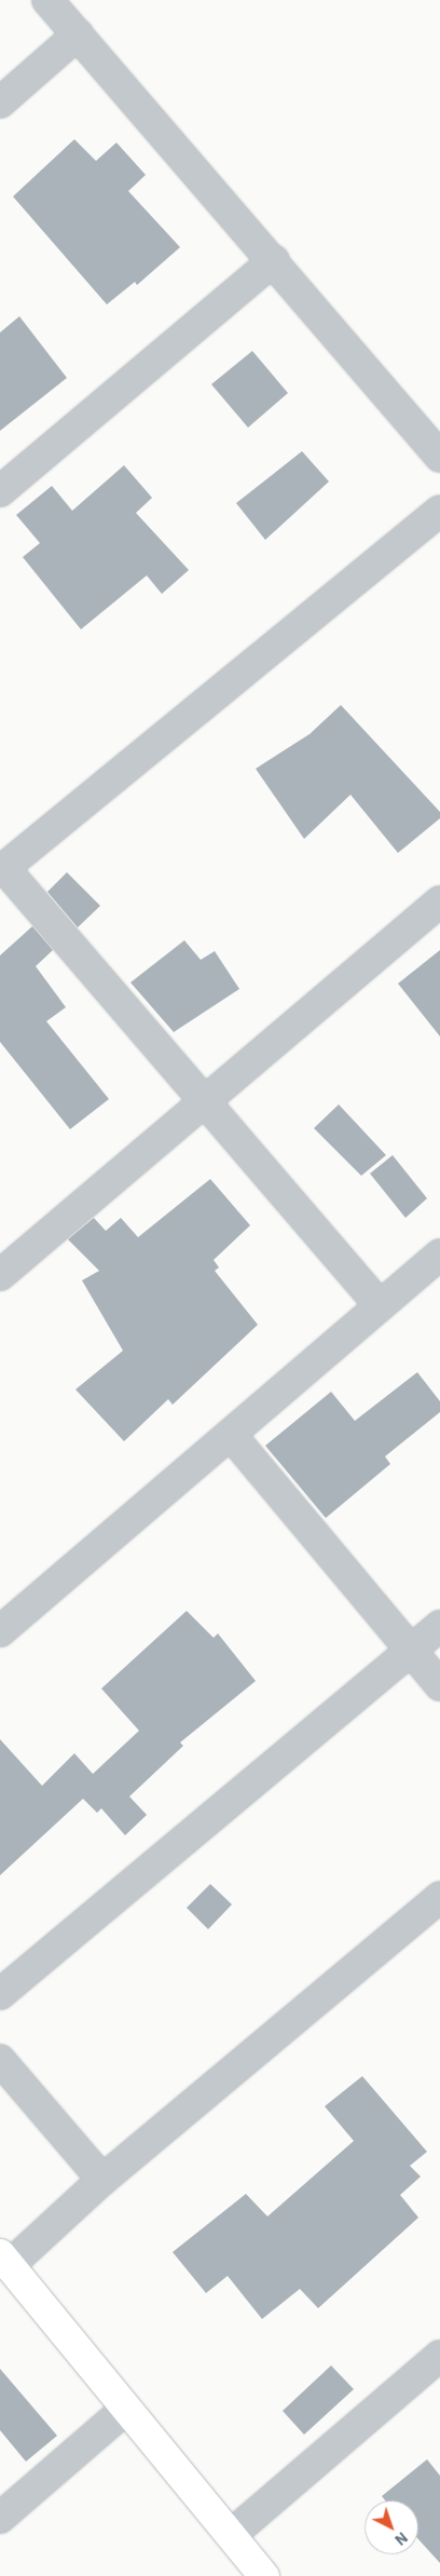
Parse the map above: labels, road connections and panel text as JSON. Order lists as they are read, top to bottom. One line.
{"north":"bottom right"}
